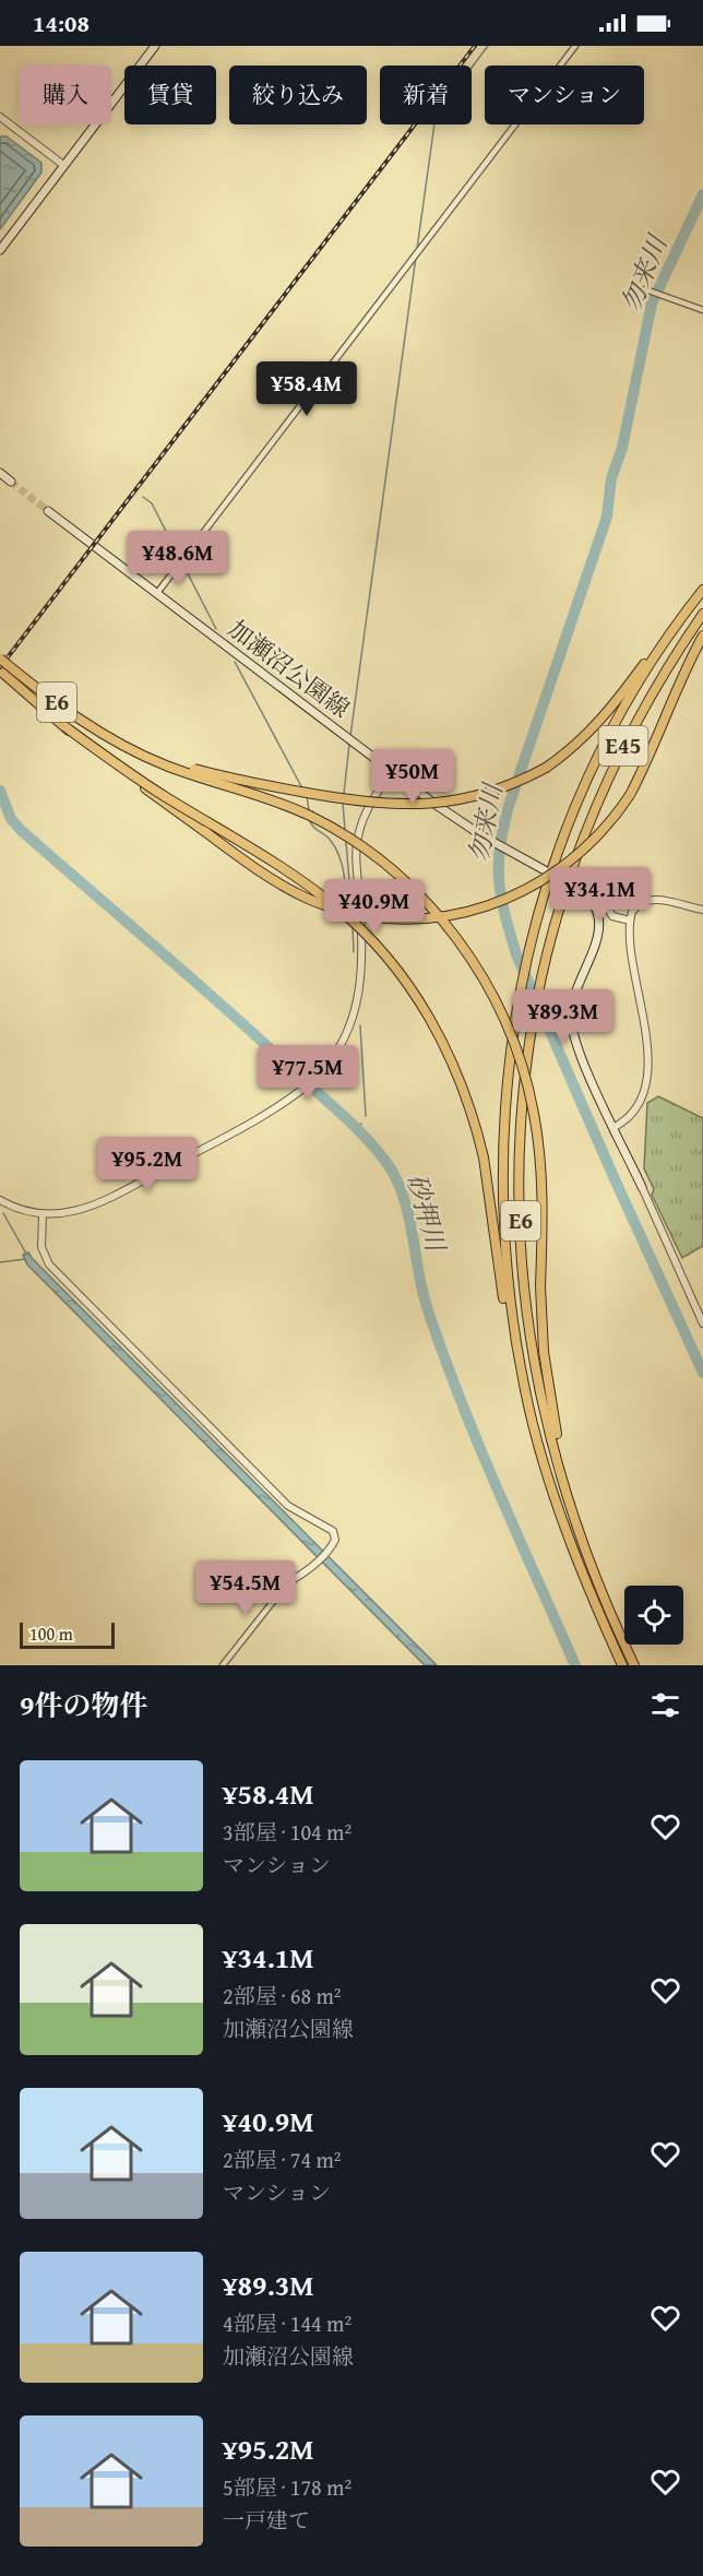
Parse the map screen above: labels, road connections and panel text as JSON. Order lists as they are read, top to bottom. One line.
{"streets":{"highway":["E6","E45"],"main road":["加瀬沼公園線"]},"crossings":[["E6","E45"]],"water":["勿来川","砂押川"],"scale_bar":"100 m","page":{"status":"14:08","chip":["購入","賃貸","絞り込み","新着","マンション"],"price":["¥58.4M","¥48.6M","¥50M","¥34.1M","¥40.9M","¥89.3M","¥77.5M","¥95.2M","¥54.5M"],"scale":"100 m","heading":"9件の物件","list":[{"name":"¥58.4M","note":"3部屋 · 104 m² · マンション"},{"name":"¥34.1M","note":"2部屋 · 68 m² · 加瀬沼公園線"},{"name":"¥40.9M","note":"2部屋 · 74 m² · マンション"},{"name":"¥89.3M","note":"4部屋 · 144 m² · 加瀬沼公園線"},{"name":"¥95.2M","note":"5部屋 · 178 m² · 一戸建て"}]}}
